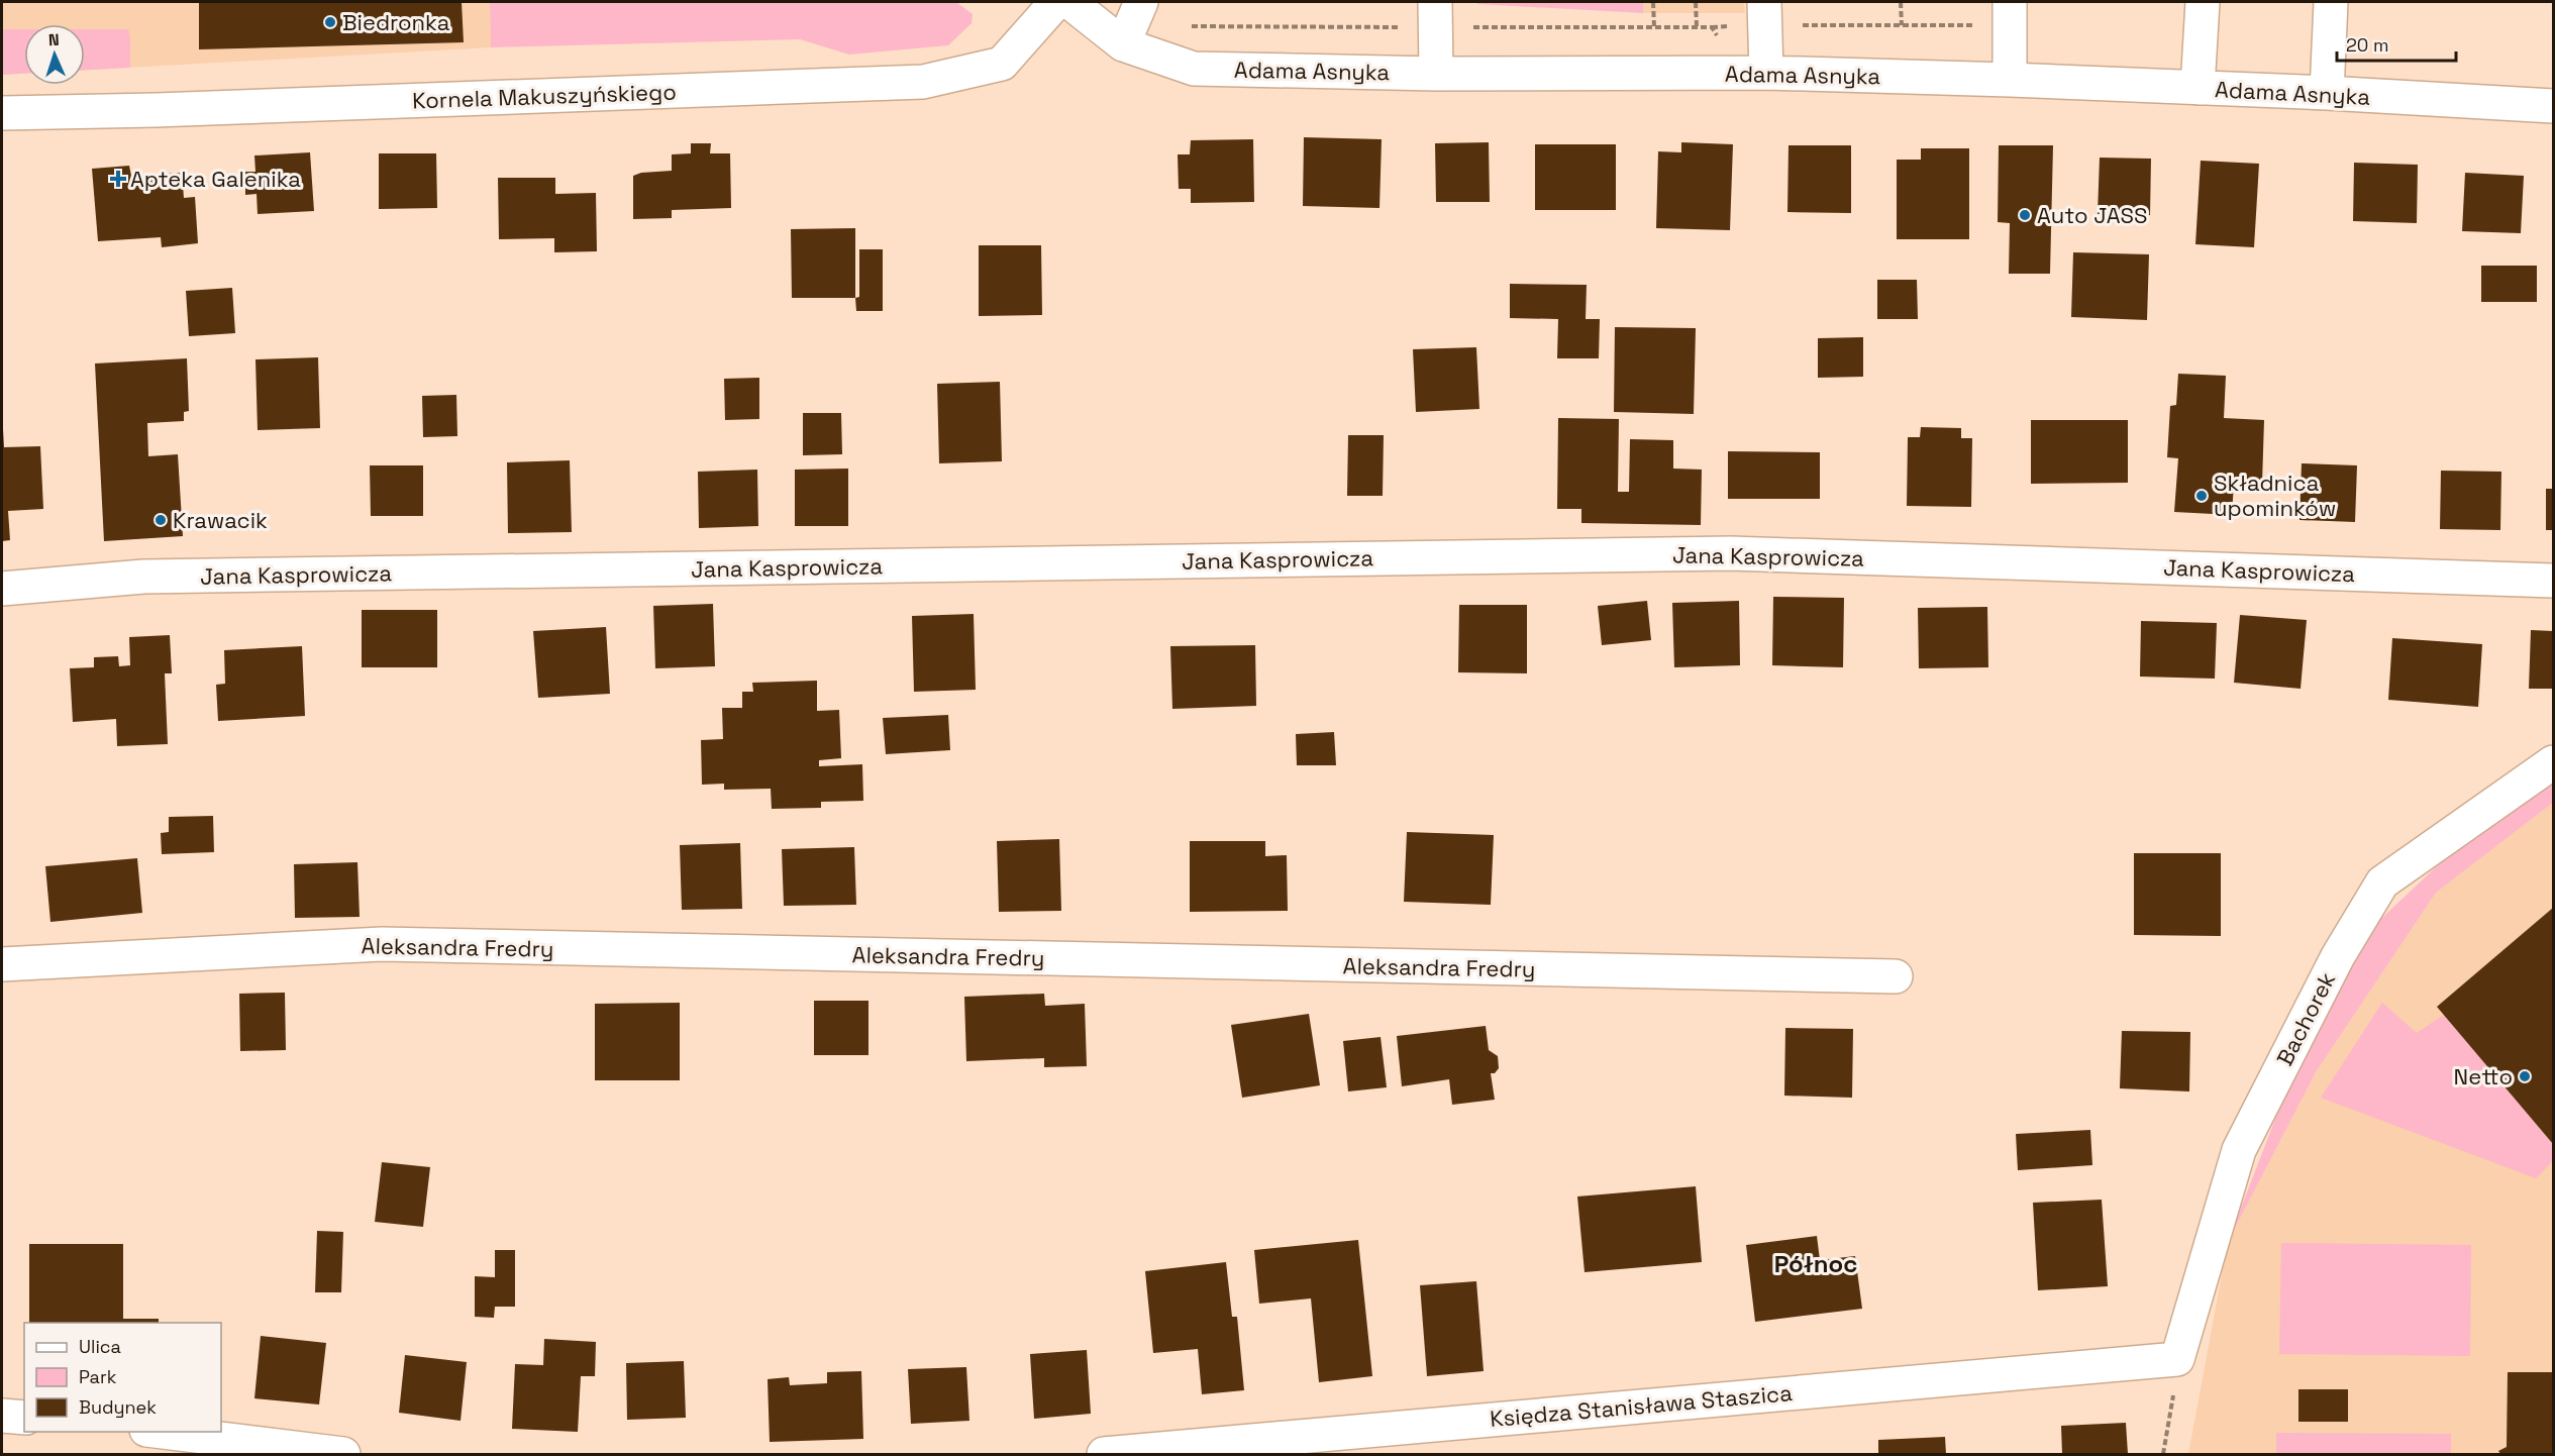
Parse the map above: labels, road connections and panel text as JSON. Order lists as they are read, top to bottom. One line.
{"streets":{"street":["Adama Asnyka","Kornela Makuszyńskiego","Jana Kasprowicza","Aleksandra Fredry","Bachorek","Księdza Stanisława Staszica"]},"crossings":[["Bachorek","Księdza Stanisława Staszica"]],"districts":["Północ"],"places":{"other":["Biedronka","Auto JASS","Składnica upominków","Krawacik","Netto"],"health":["Apteka Galenika"]},"legend":["Ulica","Park","Budynek"],"scale_bar":"20 m","north":"top"}
